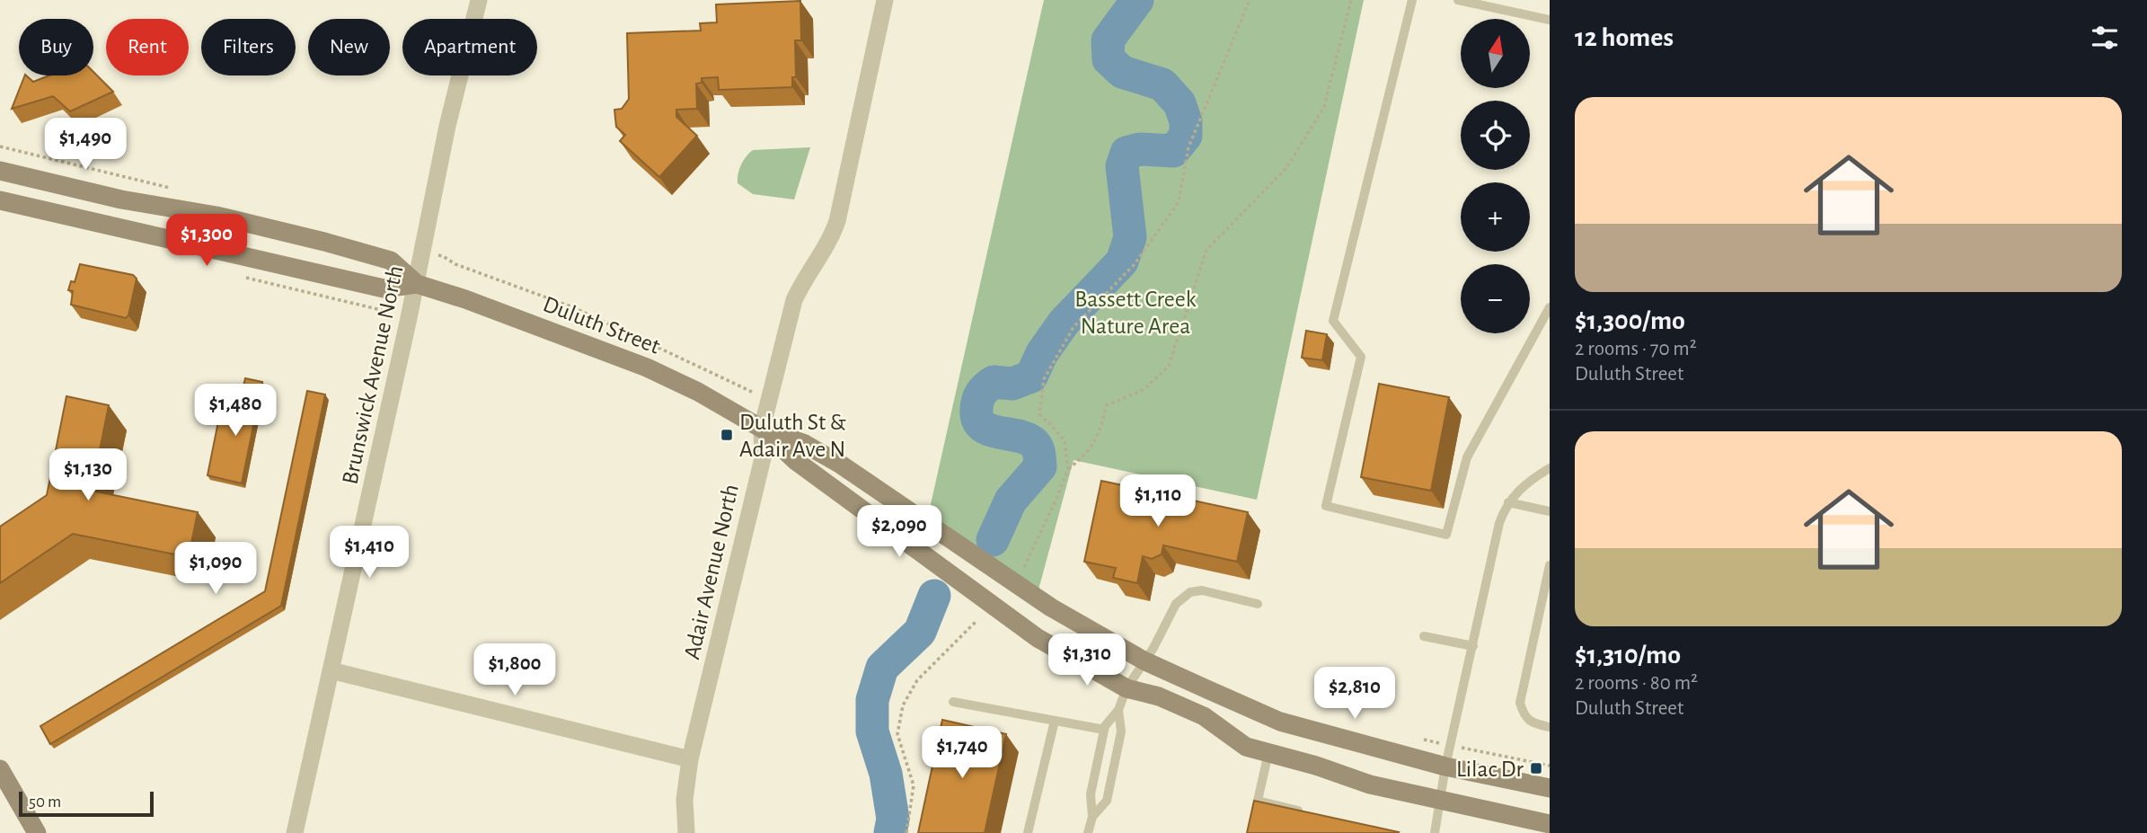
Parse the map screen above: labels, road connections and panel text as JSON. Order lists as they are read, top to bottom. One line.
{"streets":{"street":["Duluth Street","Brunswick Avenue North","Adair Avenue North"]},"crossings":[["Duluth Street","Brunswick Avenue North"],["Duluth Street","Adair Avenue North"]],"parks":["Bassett Creek Nature Area"],"places":{"transit":["Duluth St & Adair Ave N","Lilac Dr"]},"scale_bar":"50 m","north":"top","page":{"heading":"12 homes","map_buttons":["+","−"],"chip":["Buy","Rent","Filters","New","Apartment"],"list":[{"name":"$1,300/mo","note":"2 rooms · 70 m² · Duluth Street"},{"name":"$1,310/mo","note":"2 rooms · 80 m² · Duluth Street"}],"price":["$1,490","$1,300","$1,480","$1,130","$1,110","$2,090","$1,410","$1,090","$1,310","$1,800","$2,810","$1,740"],"scale":"50 m"}}
